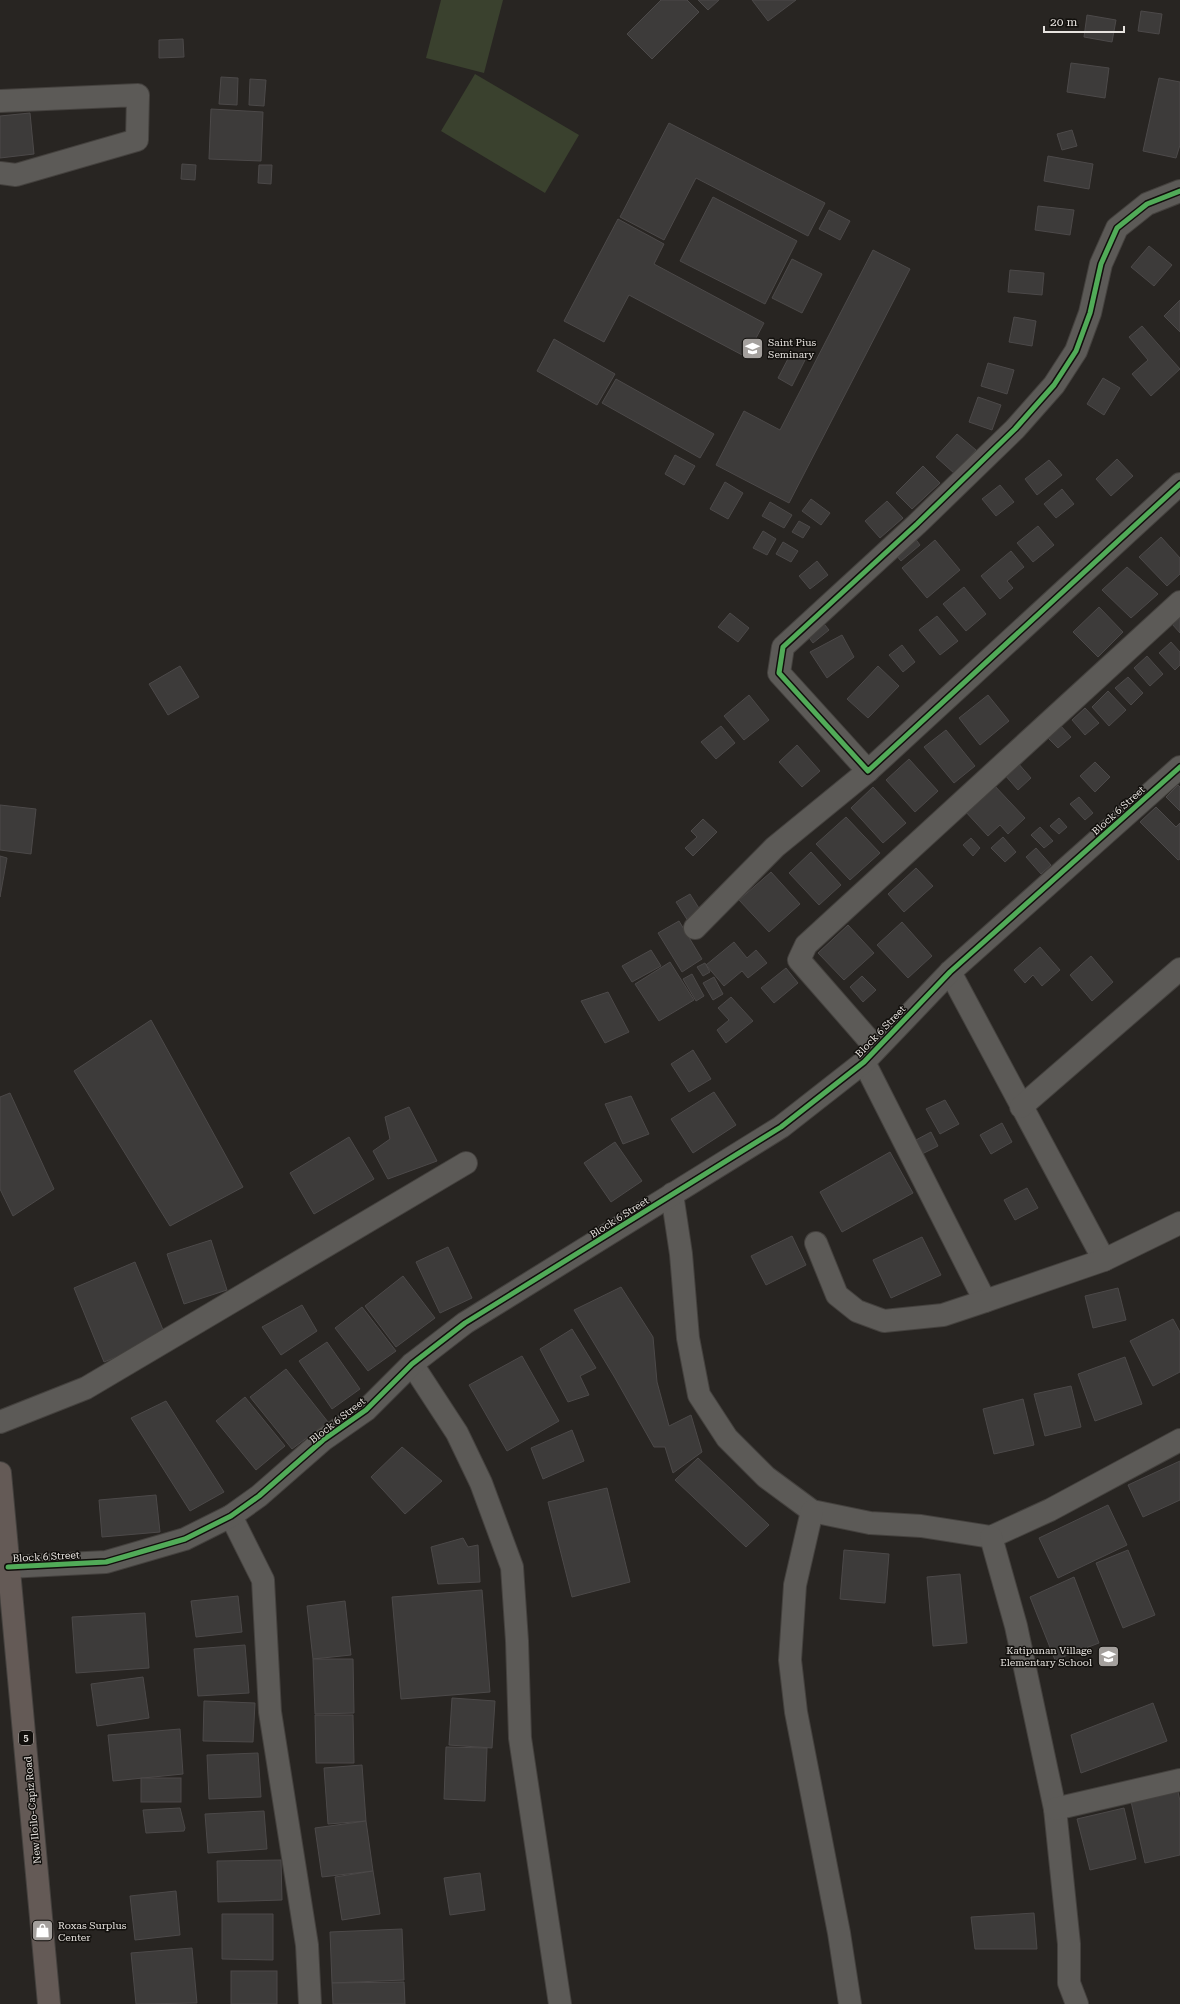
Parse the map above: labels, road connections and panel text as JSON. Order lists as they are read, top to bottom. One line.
{"streets":{"highway":["5","New Iloilo-Capiz Road"],"street":["Block 6 Street"]},"crossings":[["Block 6 Street","New Iloilo-Capiz Road"]],"places":{"school or university":["Saint Pius Seminary","Katipunan Village Elementary School"],"shop":["Roxas Surplus Center"]},"scale_bar":"20 m"}
